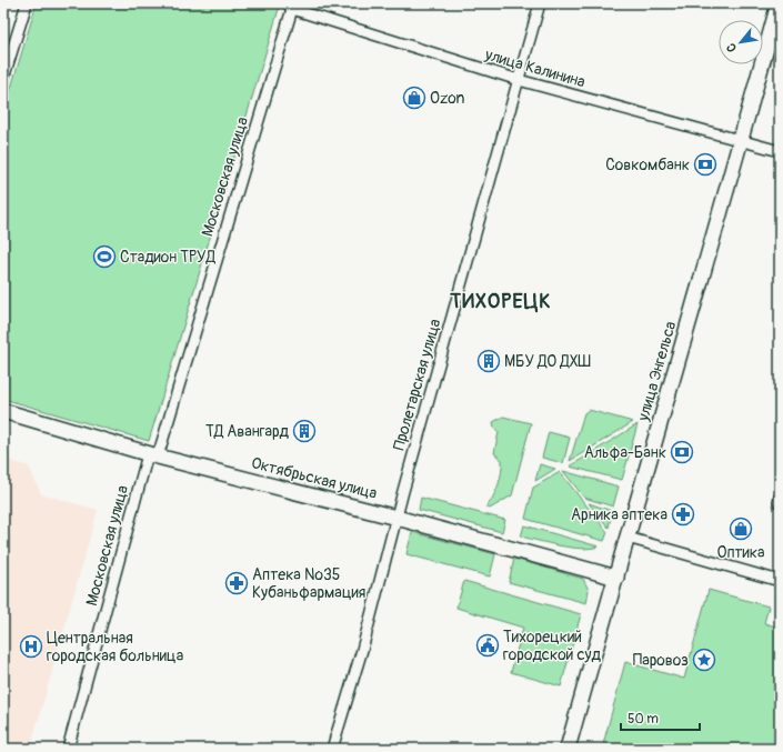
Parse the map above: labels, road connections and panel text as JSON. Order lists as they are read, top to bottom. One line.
{"streets":{"main road":["улица Энгельса","Октябрьская улица"],"street":["улица Калинина","Московская улица","Пролетарская улица"]},"crossings":[["улица Калинина","Московская улица"],["улица Калинина","улица Энгельса"],["улица Калинина","Пролетарская улица"],["Московская улица","Октябрьская улица"],["улица Энгельса","Октябрьская улица"],["Пролетарская улица","Октябрьская улица"]],"districts":["ТИХОРЕЦК"],"places":{"shop":["Ozon","Оптика"],"bank":["Совкомбанк","Альфа-Банк"],"sports":["Стадион ТРУД"],"building":["МБУ ДО ДХШ","ТД Авангард"],"pharmacy":["Арника аптека","Аптека №35 Кубаньфармация"],"public building":["Тихорецкий городской суд"],"hospital":["Центральная городская больница"],"place":["Паровоз"]},"scale_bar":"50 m","north":"bottom left"}
